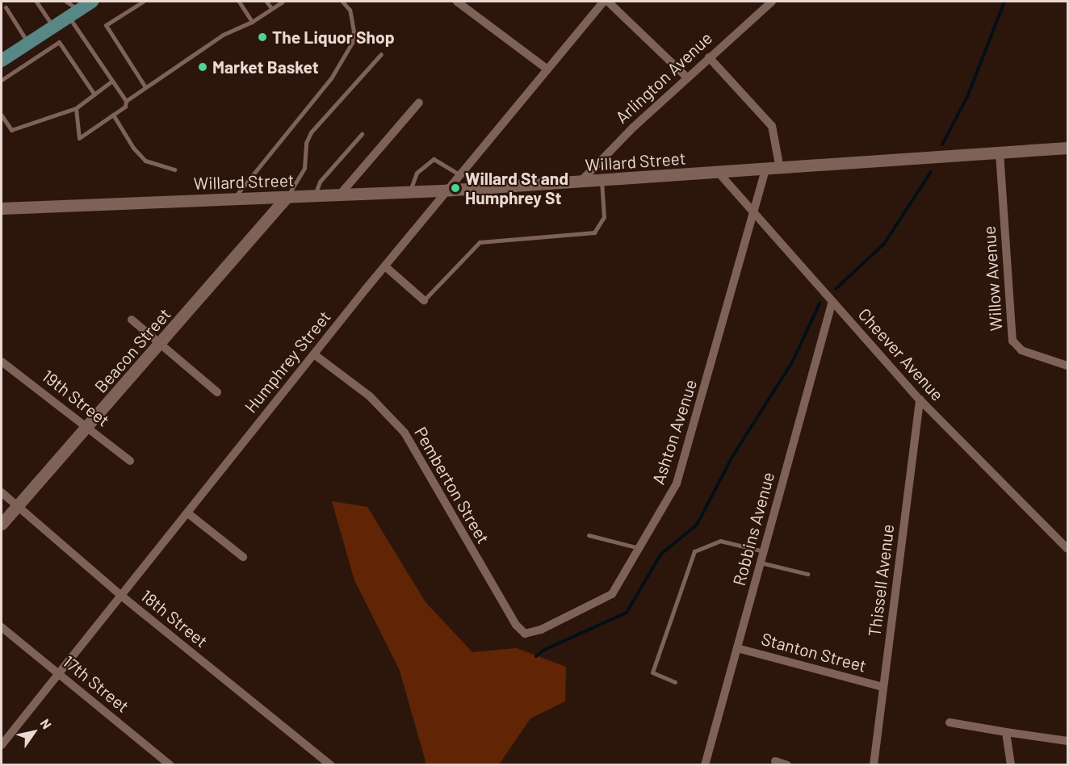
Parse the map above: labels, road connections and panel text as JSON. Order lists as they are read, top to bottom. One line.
{"streets":{"main road":["Willard Street","Beacon Street"],"street":["Arlington Avenue","Willow Avenue","Cheever Avenue","Humphrey Street","19th Street","Ashton Avenue","Pemberton Street","Robbins Avenue","Thissell Avenue","18th Street","Stanton Street","17th Street"]},"crossings":[["Arlington Avenue","Willard Street"],["Willard Street","Willow Avenue"],["Willard Street","Beacon Street"],["Willard Street","Cheever Avenue"],["Willard Street","Humphrey Street"],["Willard Street","Ashton Avenue"],["Beacon Street","19th Street"],["Beacon Street","18th Street"],["Cheever Avenue","Ashton Avenue"],["Cheever Avenue","Robbins Avenue"],["Cheever Avenue","Thissell Avenue"],["Humphrey Street","Pemberton Street"],["Humphrey Street","18th Street"],["Humphrey Street","17th Street"],["Ashton Avenue","Pemberton Street"],["Robbins Avenue","Stanton Street"],["Thissell Avenue","Stanton Street"]],"places":["The Liquor Shop","Market Basket","Willard St and Humphrey St"],"north":"top right"}
